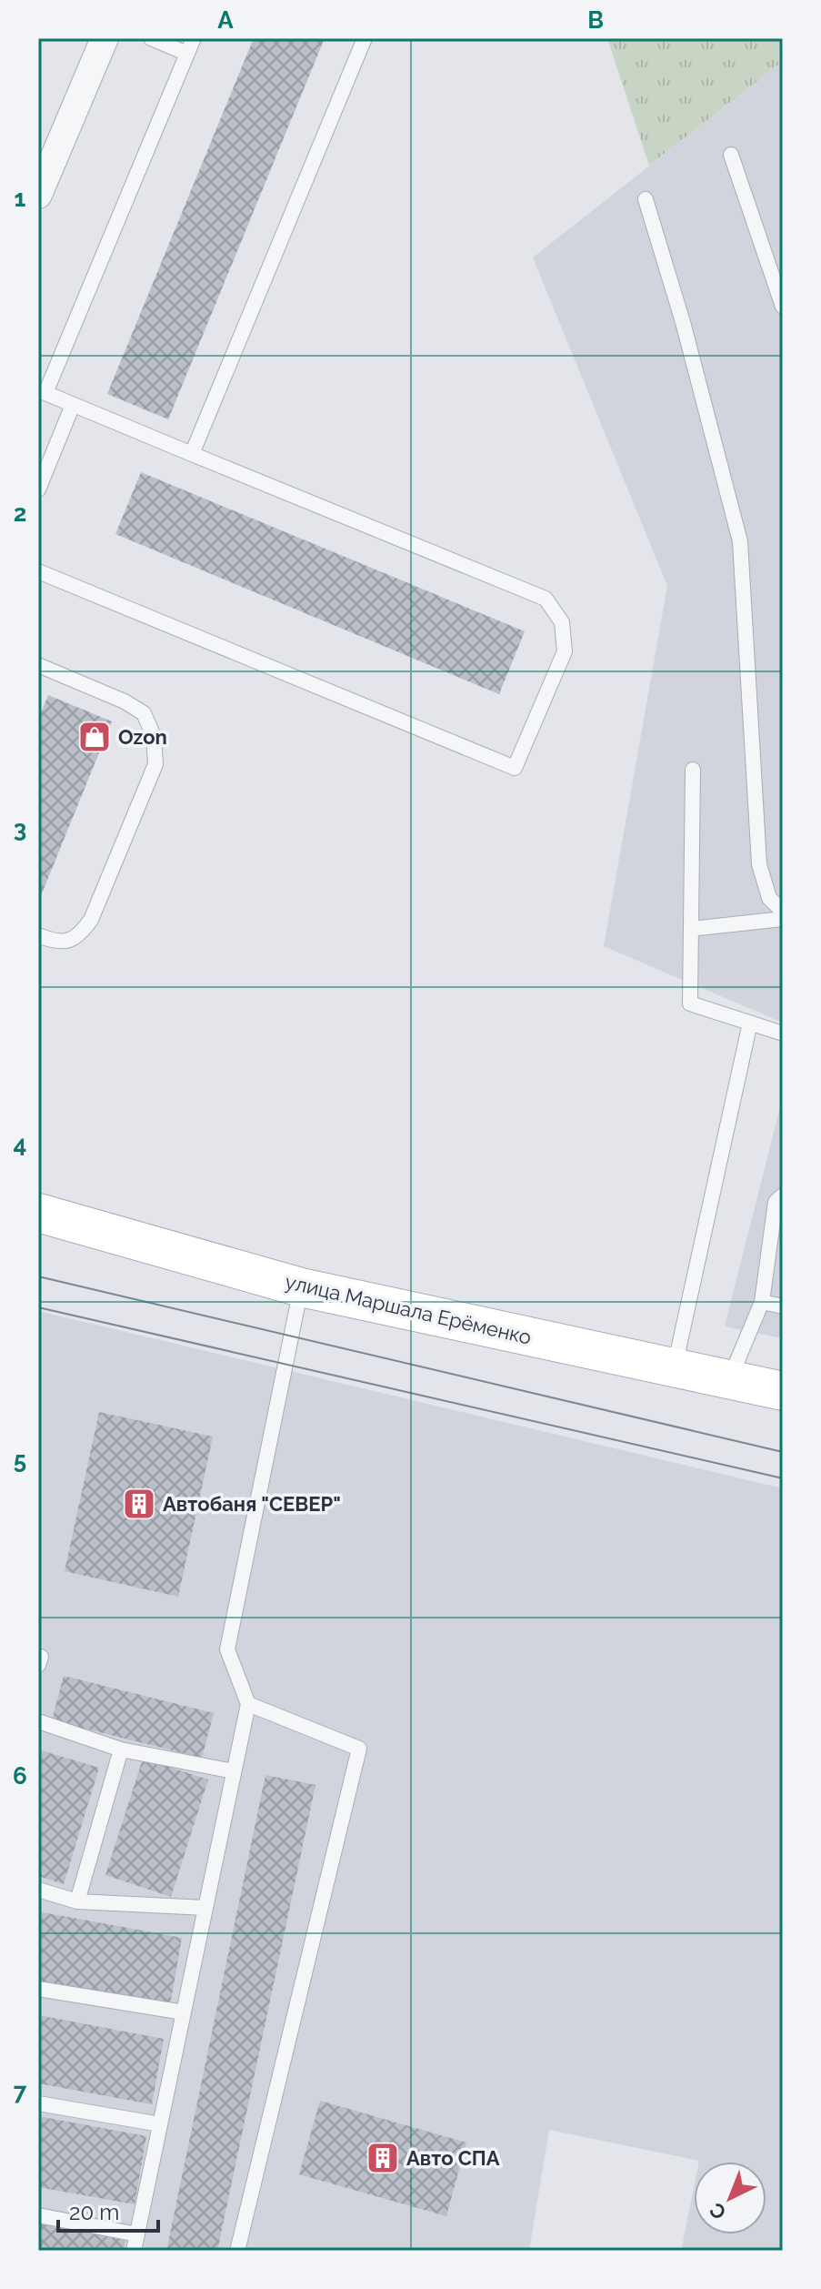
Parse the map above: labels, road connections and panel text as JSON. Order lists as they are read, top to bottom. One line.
{"streets":{"main road":["улица Маршала Ерёменко"]},"places":{"shop":["Ozon"],"building":["Автобаня \"СЕВЕР\"","Авто СПА"]},"scale_bar":"20 m","north":"bottom left","grid":{"columns":["A","B"],"rows":["1","2","3","4","5","6","7"]}}
